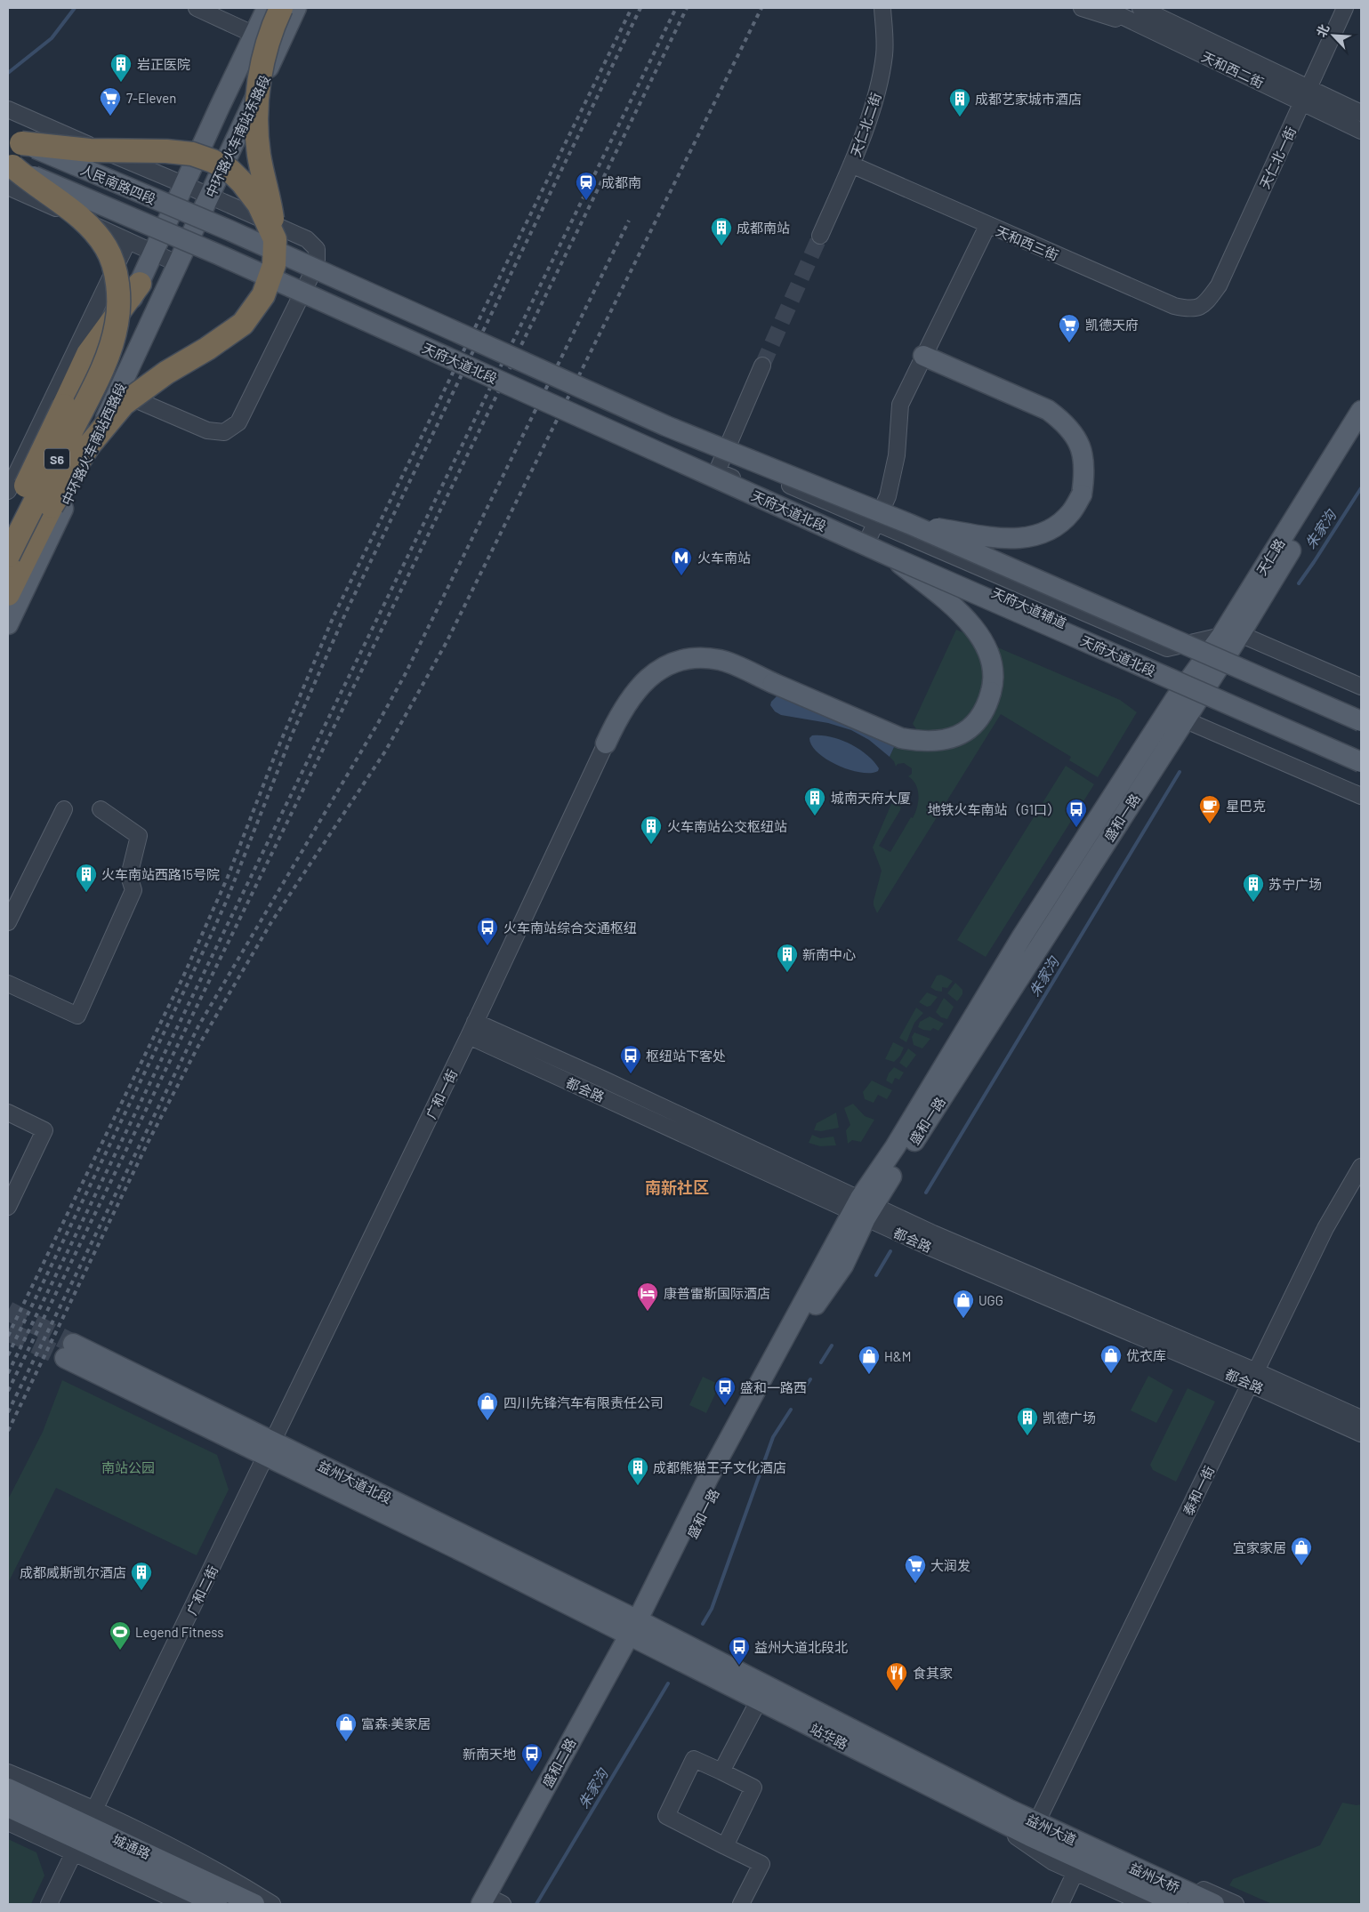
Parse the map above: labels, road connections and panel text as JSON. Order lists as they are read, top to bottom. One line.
{"streets":{"highway":["S6"],"main road":["中环路火车南站东路段","人民南路四段","天府大道北段","中环路火车南站西路段","天仁路","盛和一路","益州大道北段","站华路","盛和二路","益州大道","城通路","益州大桥"],"street":["天和西二街","天仁北二街","天仁北一街","天和西三街","天府大道辅道","都会路","广和一街","泰和一街","广和二街"]},"crossings":[["天和西二街","天仁北一街"],["天仁北二街","天和西三街"],["中环路火车南站东路段","人民南路四段"],["中环路火车南站东路段","中环路火车南站西路段"],["天仁北一街","天和西三街"],["人民南路四段","天府大道北段"],["人民南路四段","中环路火车南站西路段"],["人民南路四段","S6"],["中环路火车南站西路段","S6"],["天仁路","天府大道辅道"],["天仁路","盛和一路"],["天府大道辅道","盛和一路"],["盛和一路","都会路"],["盛和一路","益州大道北段"],["盛和一路","站华路"],["盛和一路","盛和二路"],["都会路","广和一街"],["都会路","泰和一街"],["广和一街","益州大道北段"],["广和一街","广和二街"],["益州大道北段","广和二街"],["益州大道北段","站华路"],["益州大道北段","盛和二路"],["站华路","盛和二路"],["站华路","益州大道"],["益州大道","益州大桥"]],"districts":["南新社区"],"water":["朱家沟"],"parks":["南站公园"],"places":{"building":["岩正医院","成都艺家城市酒店","成都南站","城南天府大厦","火车南站公交枢纽站","火车南站西路15号院","苏宁广场","新南中心","凯德广场","成都熊猫王子文化酒店","成都威斯凯尔酒店"],"supermarket":["7-Eleven","凯德天府","大润发"],"station":["成都南"],"metro station":["火车南站"],"cafe":["星巴克"],"bus stop":["地铁火车南站（G1口）","火车南站综合交通枢纽","枢纽站下客处","盛和一路西","益州大道北段北","新南天地"],"hotel":["康普雷斯国际酒店"],"shop":["UGG","优衣库","H&M","四川先锋汽车有限责任公司","宜家家居","富森·美家居"],"sports":["Legend Fitness"],"restaurant":["食其家"]},"north":"top left"}
